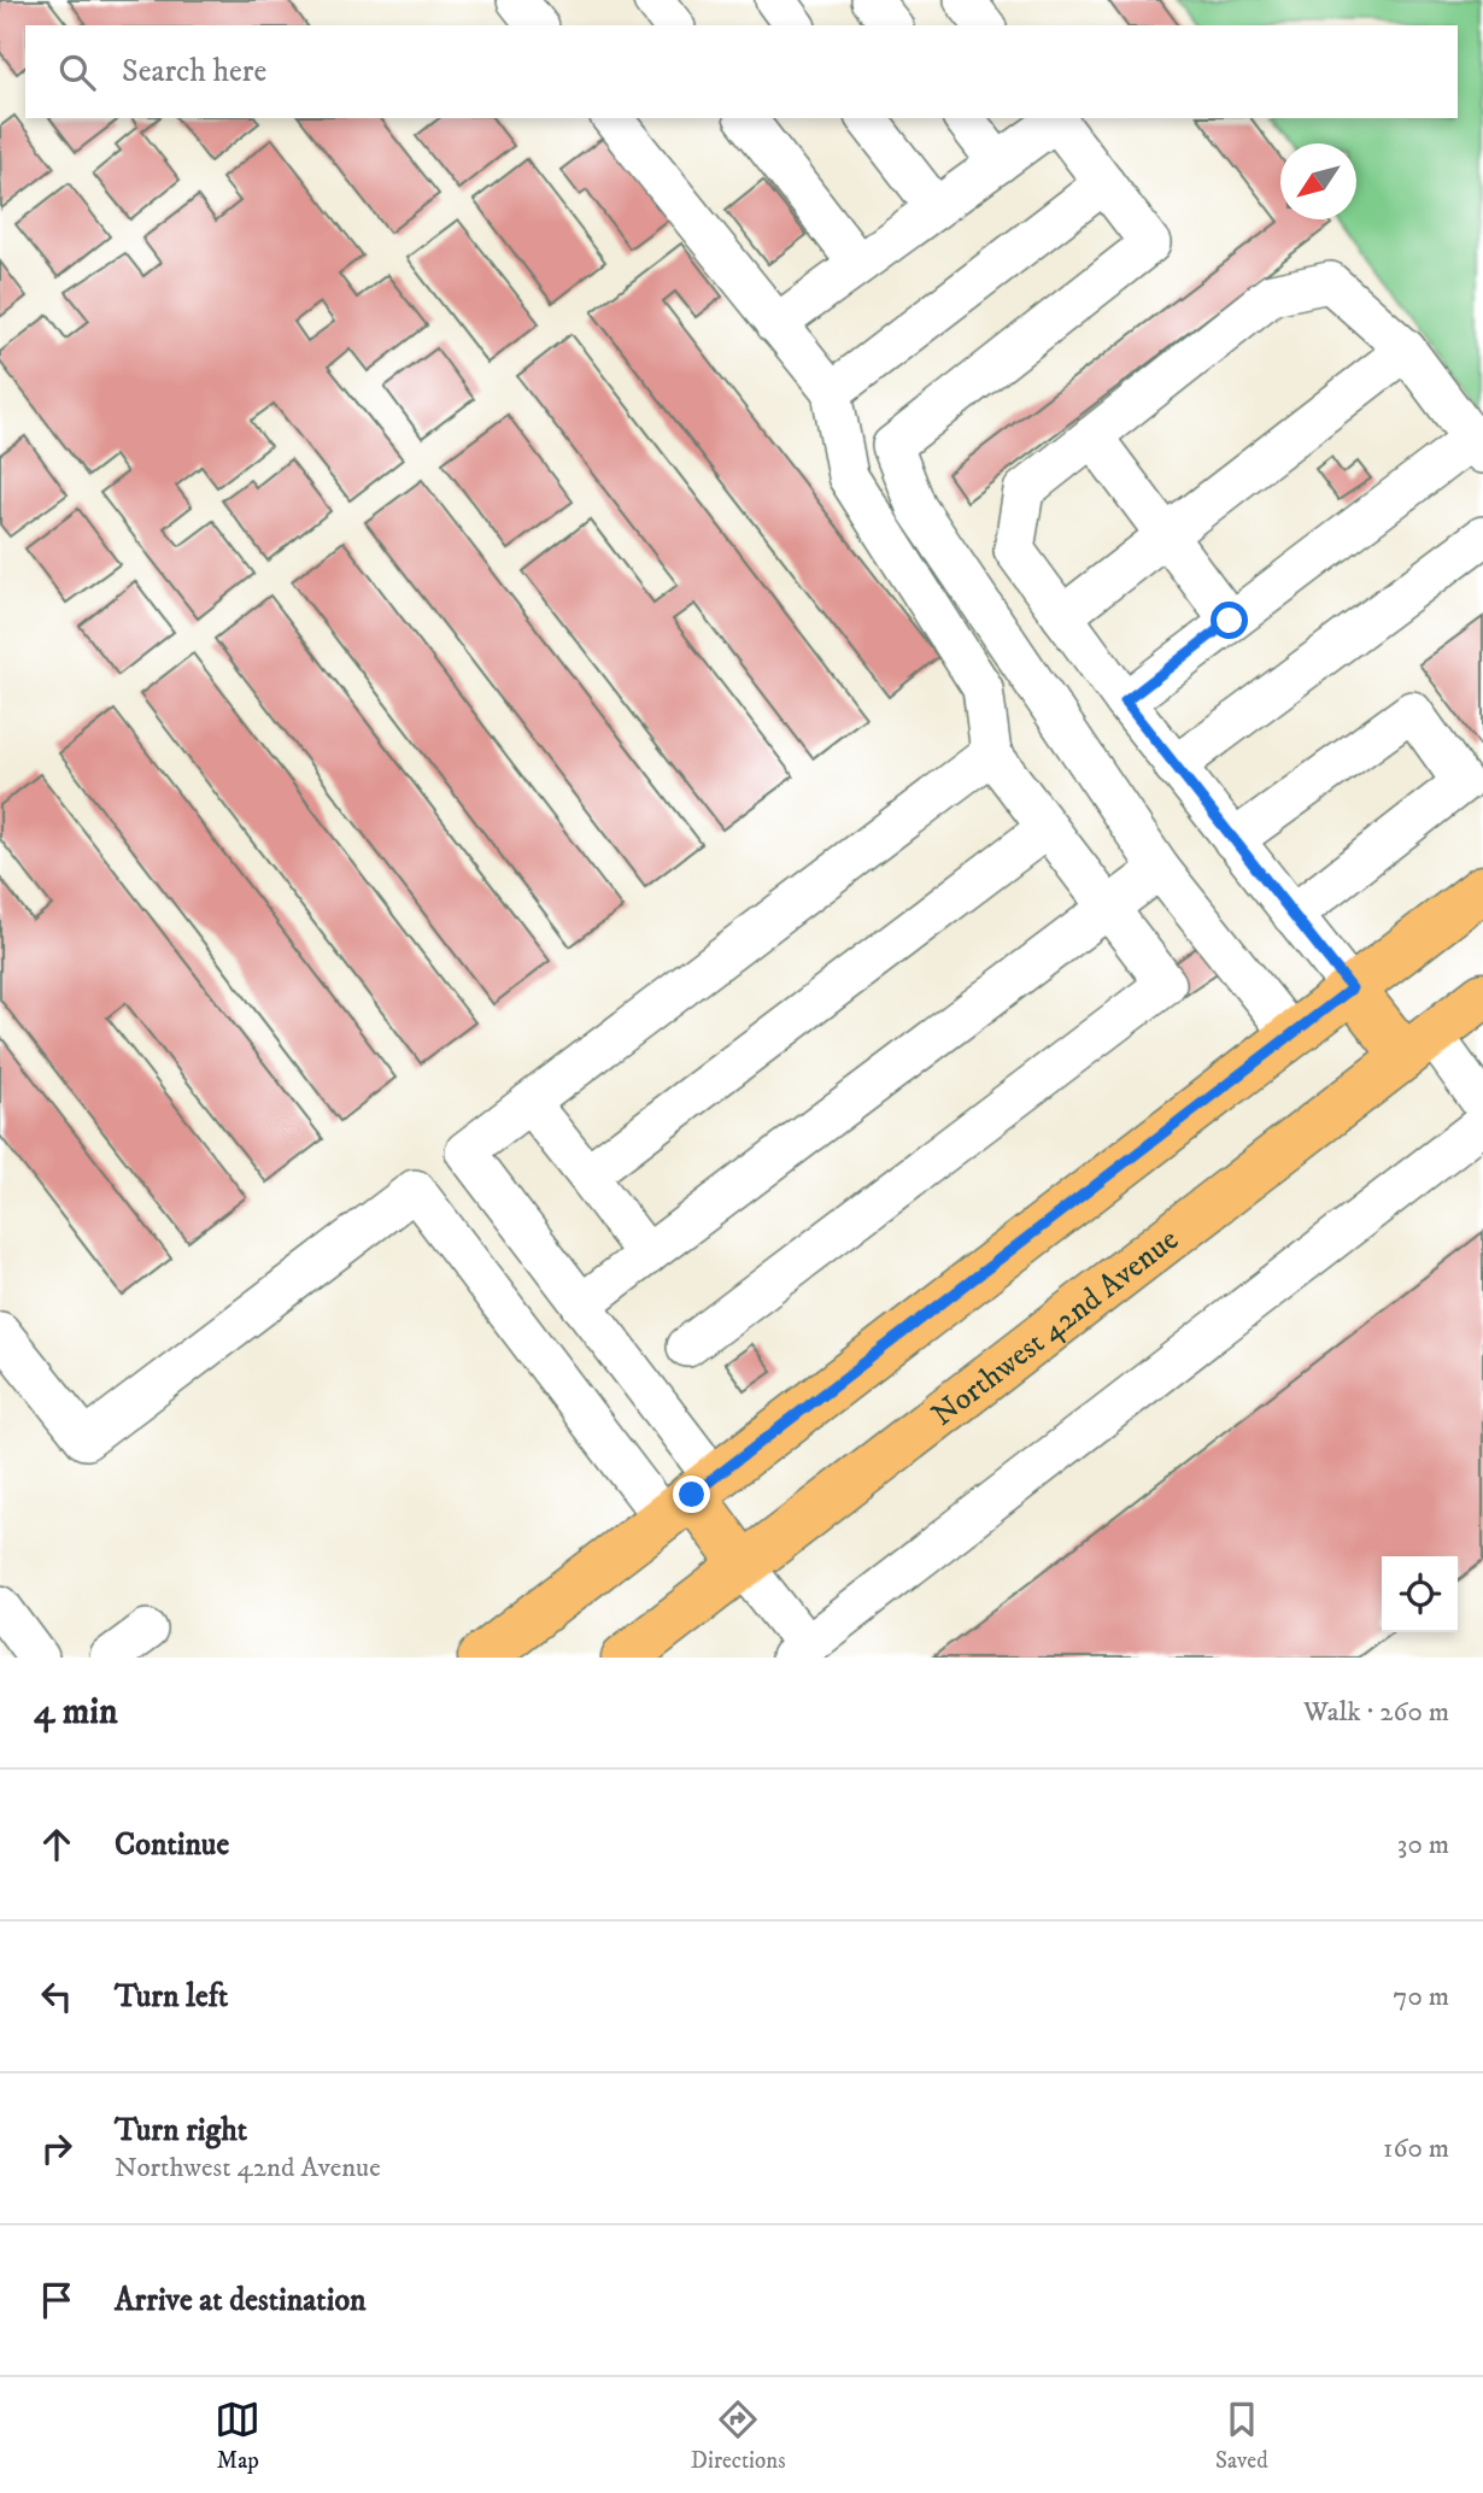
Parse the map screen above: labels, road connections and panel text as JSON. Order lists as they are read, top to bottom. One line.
{"streets":{"main road":["Northwest 42nd Avenue"]},"north":"bottom left","page":{"search":"Search here","heading":["4 min","Walk · 260 m"],"list":[["Continue","30 m"],["Turn left","70 m"],["Turn right","Northwest 42nd Avenue","160 m"],"Arrive at destination"],"nav":["Map","Directions","Saved"]}}
